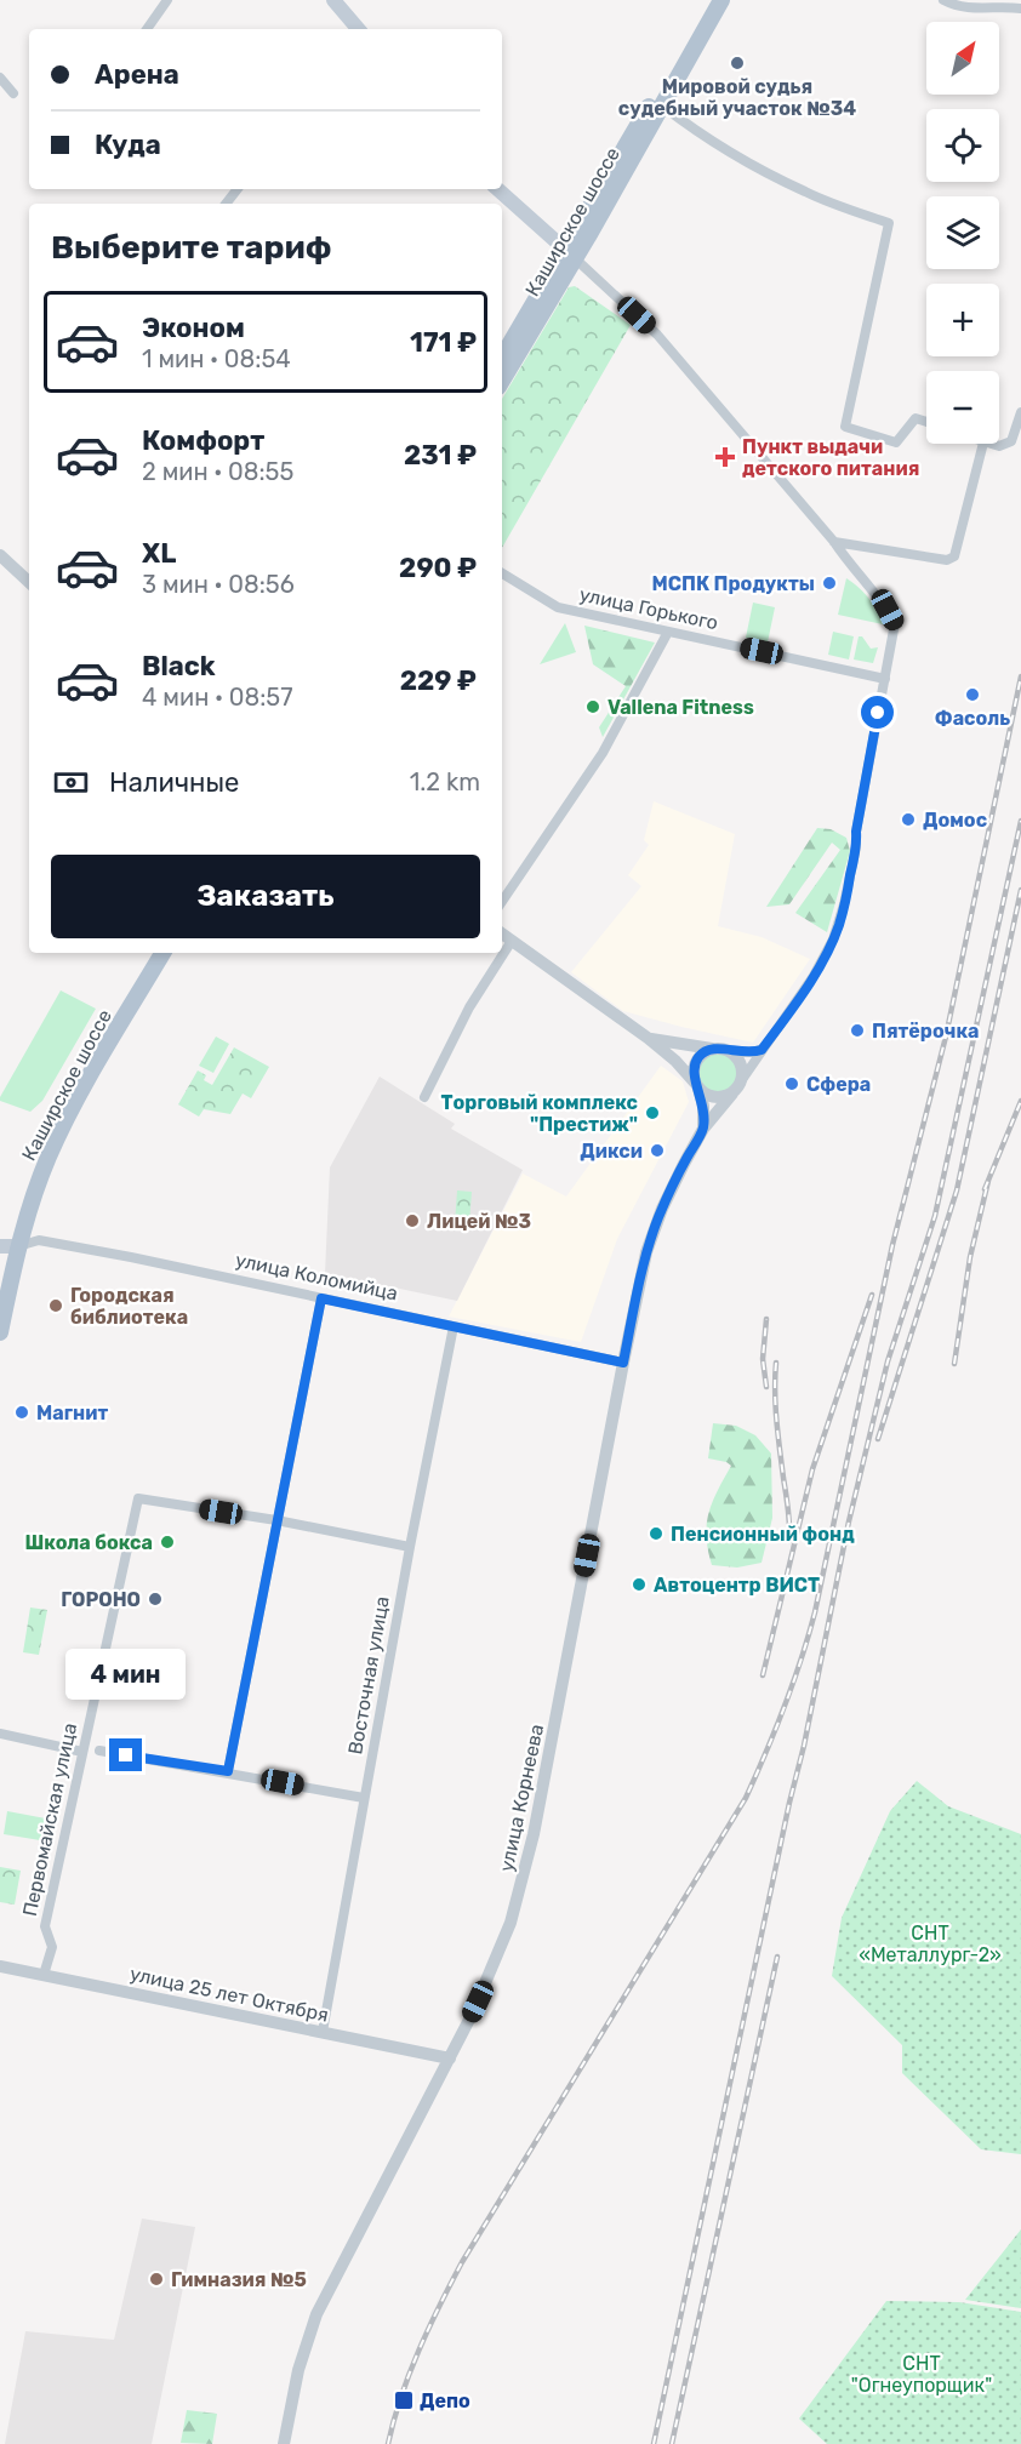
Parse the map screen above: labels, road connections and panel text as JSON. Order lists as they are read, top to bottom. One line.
{"streets":{"main road":["Каширское шоссе"],"street":["улица Горького","улица Коломийца","Восточная улица","улица Корнеева","Первомайская улица","улица 25 лет Октября"]},"crossings":[["Каширское шоссе","улица Коломийца"],["улица Коломийца","Восточная улица"],["улица Коломийца","улица Корнеева"],["Восточная улица","улица 25 лет Октября"],["улица Корнеева","улица 25 лет Октября"],["Первомайская улица","улица 25 лет Октября"]],"parks":["СНТ «Металлург-2»","СНТ \"Огнеупорщик\""],"places":{"other":["Мировой судья судебный участок №34","МСПК Продукты","Фасоль","Vallena Fitness","Домос","Пятёрочка","Сфера","Торговый комплекс \"Престиж\"","Дикси","Лицей №3","Городская библиотека","Магнит","Пенсионный фонд","Школа бокса","Автоцентр ВИСТ","ГОРОНО","Гимназия №5"],"health":["Пункт выдачи детского питания"],"transit":["Депо"]},"north":"top right","page":{"map_buttons":["+","−"],"banner":["Арена","Куда"],"heading":"Выберите тариф","list":[{"name":"Эконом","note":"1 мин · 08:54","value":"171 ₽"},{"name":"Комфорт","note":"2 мин · 08:55","value":"231 ₽"},{"name":"XL","note":"3 мин · 08:56","value":"290 ₽"},{"name":"Black","note":"4 мин · 08:57","value":"229 ₽"}],"pay":["Наличные","1.2 km"],"buttons":"Заказать","bubble":"4 мин"}}
